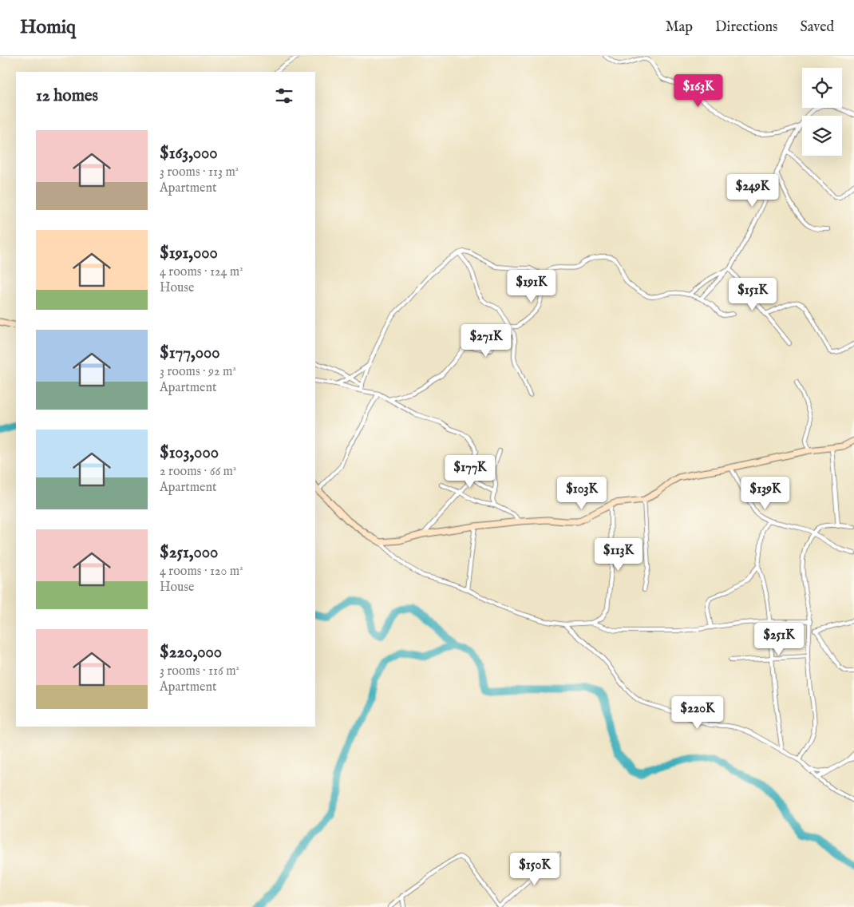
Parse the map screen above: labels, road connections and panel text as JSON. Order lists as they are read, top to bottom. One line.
{"page":{"header":"Homiq","nav":["Map","Directions","Saved"],"heading":"12 homes","price":["$163K","$249K","$191K","$151K","$271K","$177K","$103K","$139K","$113K","$251K","$220K","$150K"],"list":[{"name":"$163,000","note":"3 rooms · 113 m² · Apartment"},{"name":"$191,000","note":"4 rooms · 124 m² · House"},{"name":"$177,000","note":"3 rooms · 92 m² · Apartment"},{"name":"$103,000","note":"2 rooms · 66 m² · Apartment"},{"name":"$251,000","note":"4 rooms · 120 m² · House"},{"name":"$220,000","note":"3 rooms · 116 m² · Apartment"}]}}
